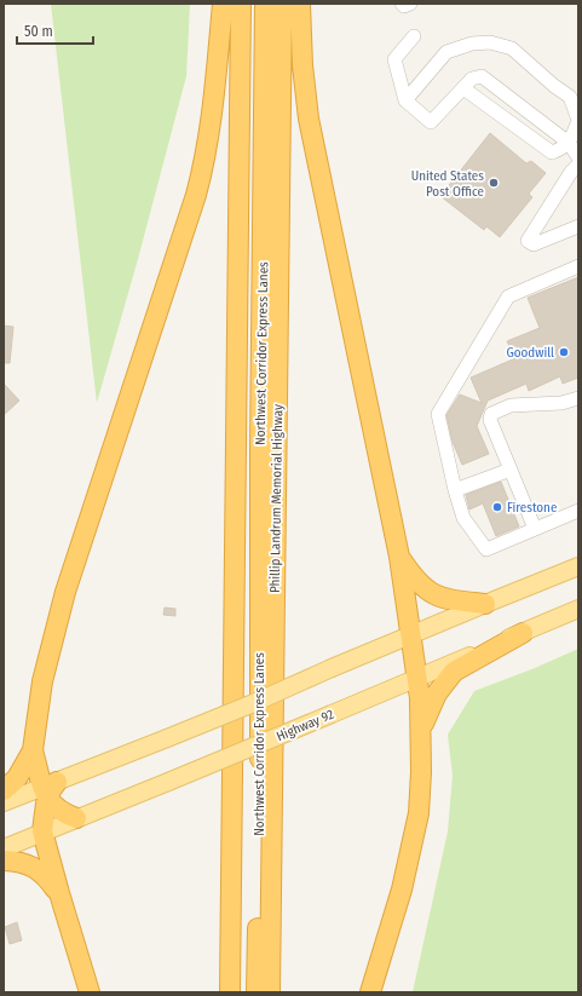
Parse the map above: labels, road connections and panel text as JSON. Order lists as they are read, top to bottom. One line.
{"streets":{"highway":["Northwest Corridor Express Lanes","Phillip Landrum Memorial Highway"],"main road":["Highway 92"]},"places":["United States Post Office","Goodwill","Firestone"],"scale_bar":"50 m"}
